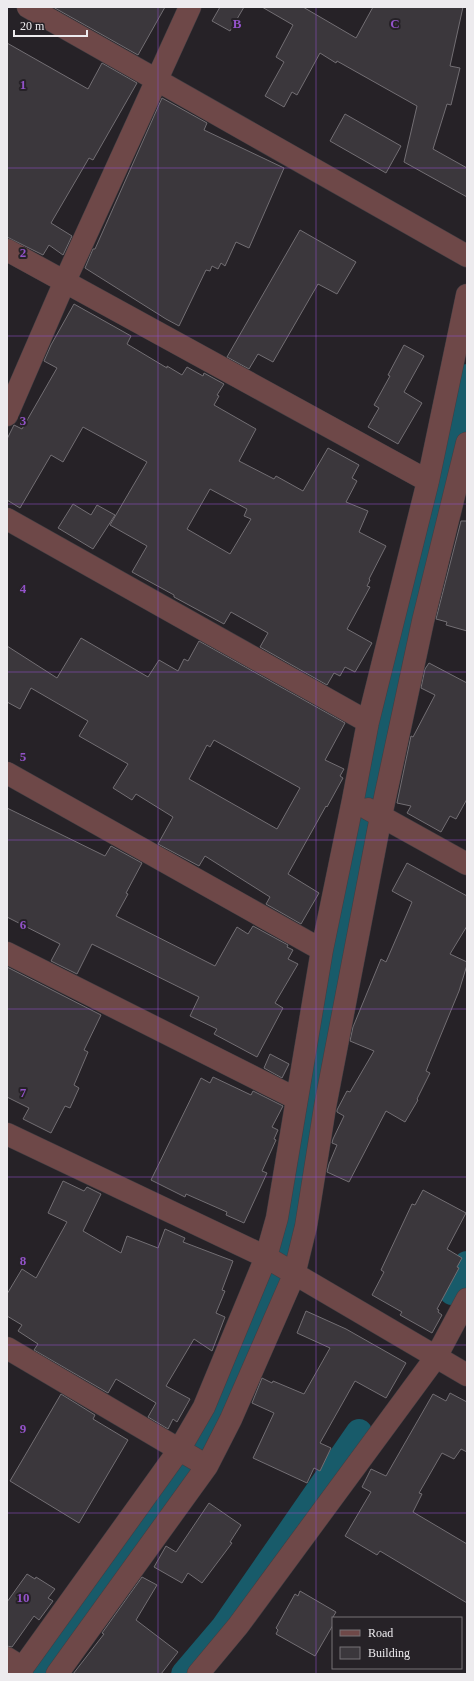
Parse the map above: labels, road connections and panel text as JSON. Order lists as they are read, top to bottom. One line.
{"legend":["Road","Building"],"scale_bar":"20 m","grid":{"columns":["B","C"],"rows":["1","2","3","4","5","6","7","8","9","10"]}}
